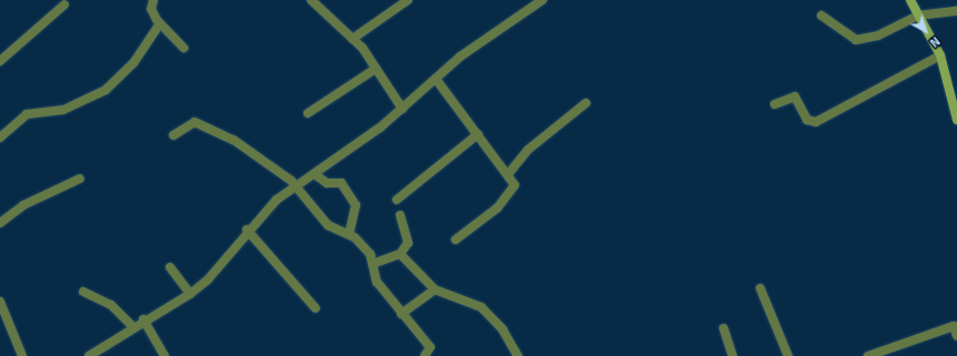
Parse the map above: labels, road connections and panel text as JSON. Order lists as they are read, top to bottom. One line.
{"north":"bottom right"}
